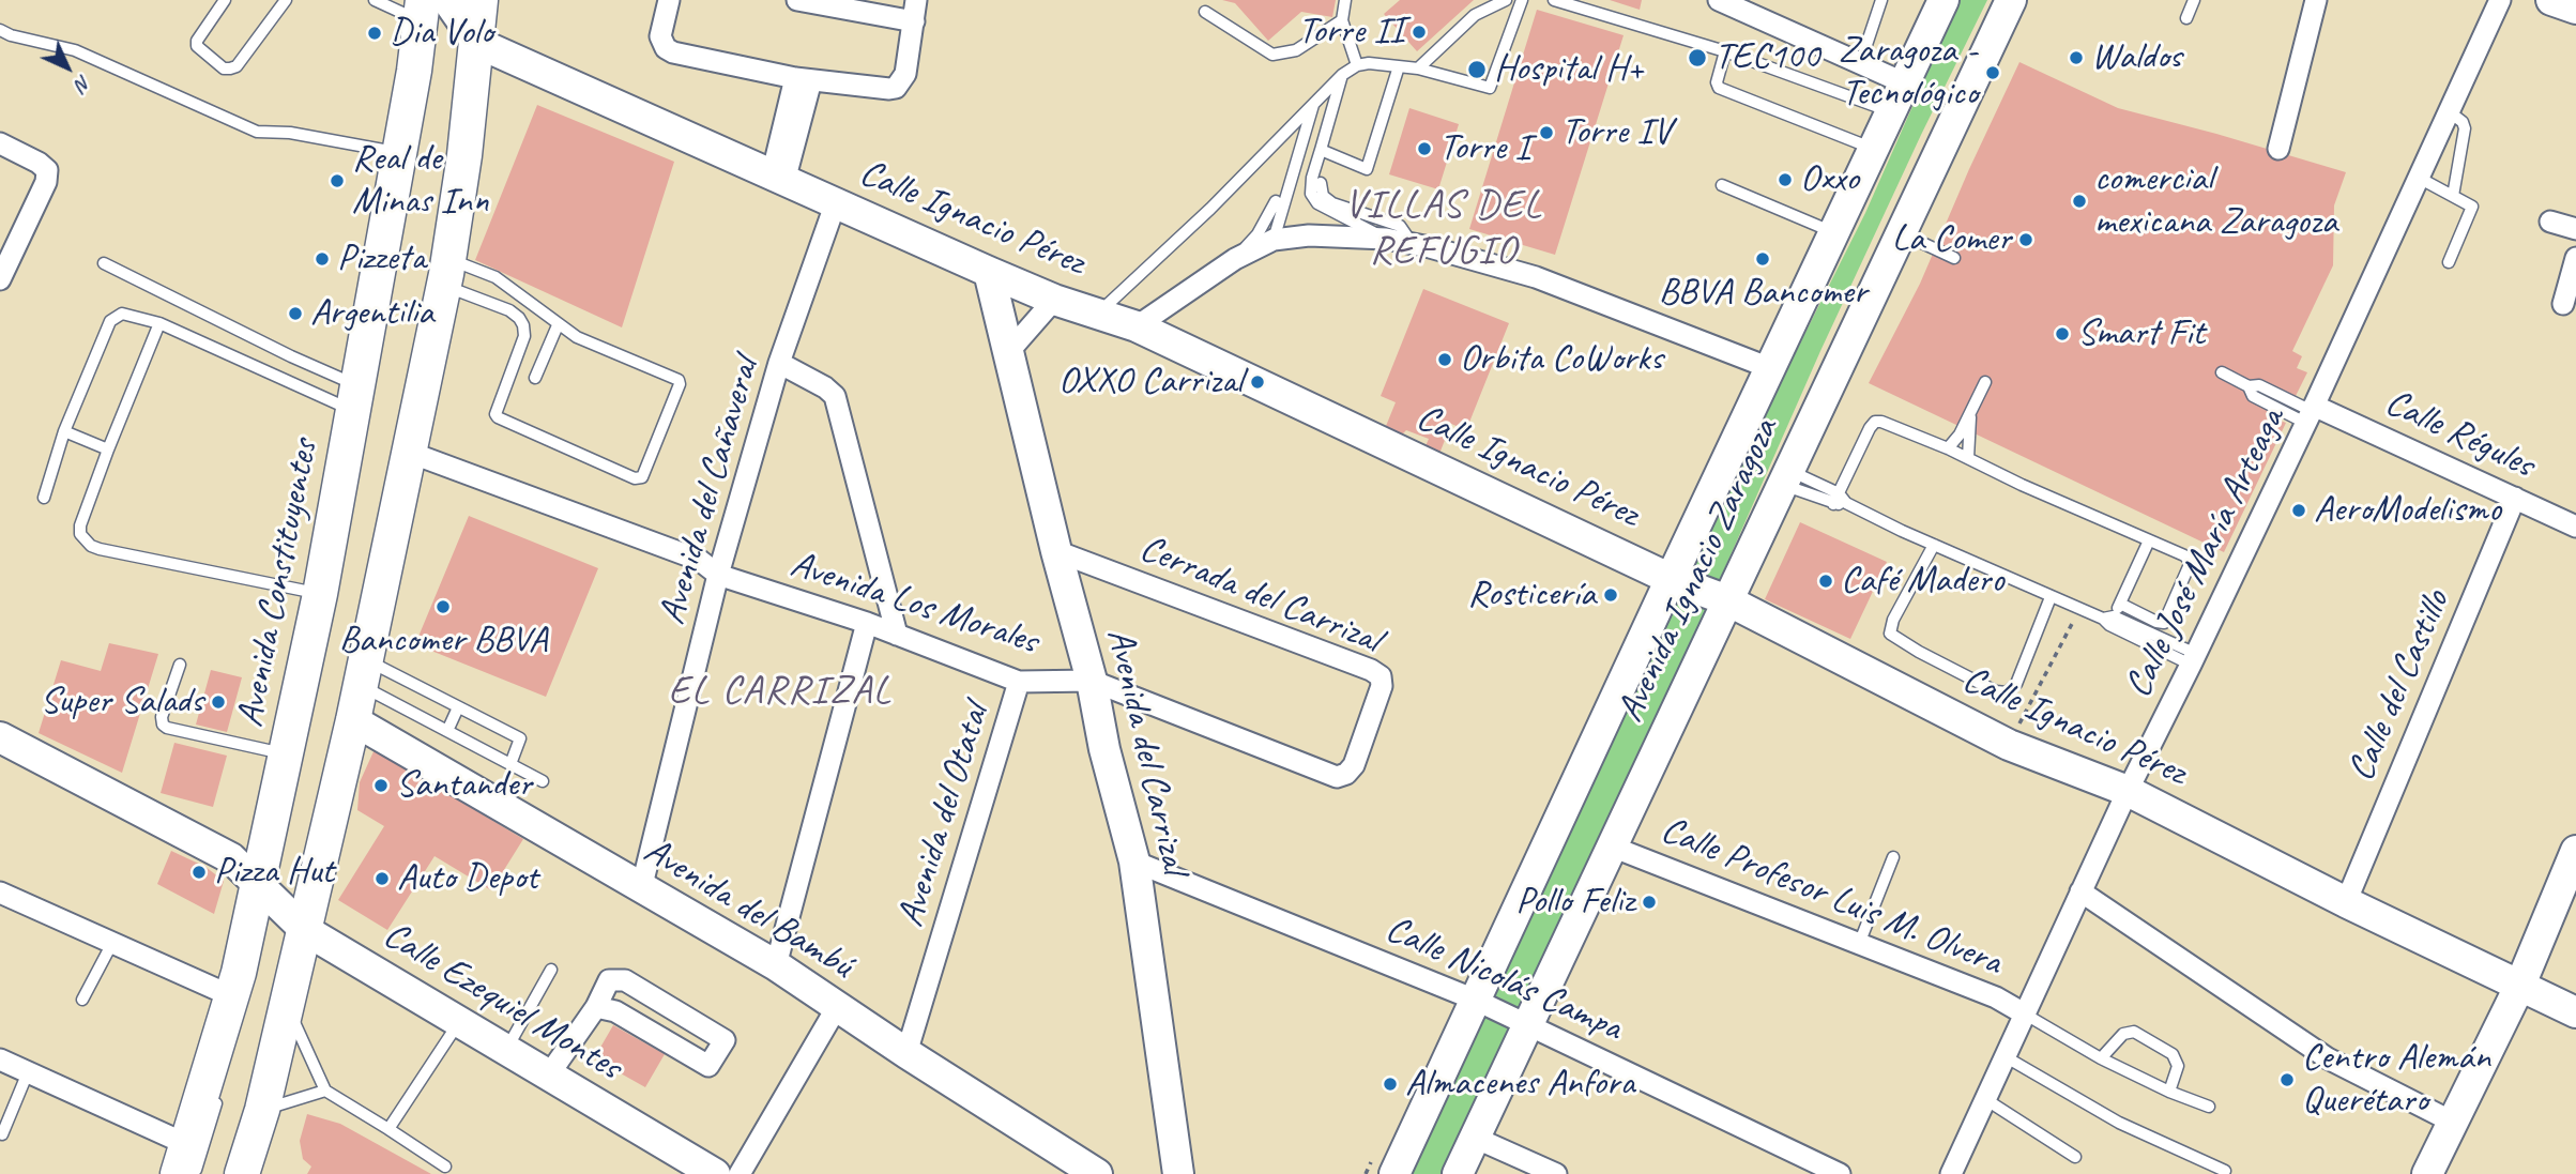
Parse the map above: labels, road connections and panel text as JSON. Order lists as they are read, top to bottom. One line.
{"streets":{"main road":["Avenida Constituyentes"],"street":["Calle Ignacio Pérez","Calle Régules","Avenida del Cañaveral","Calle José María Arteaga","Avenida Ignacio Zaragoza","Cerrada del Carrizal","Avenida Los Morales","Calle del Castillo","Avenida del Carrizal","Avenida del Otatal","Calle Profesor Luis M. Olvera","Avenida del Bambú","Calle Nicolás Campa","Calle Ezequiel Montes"]},"crossings":[["Calle Ignacio Pérez","Avenida del Cañaveral"],["Calle Ignacio Pérez","Calle José María Arteaga"],["Calle Ignacio Pérez","Avenida Ignacio Zaragoza"],["Calle Ignacio Pérez","Calle del Castillo"],["Calle Ignacio Pérez","Avenida del Carrizal"],["Calle Régules","Calle José María Arteaga"],["Calle Régules","Calle del Castillo"],["Avenida del Cañaveral","Avenida Los Morales"],["Avenida del Cañaveral","Avenida del Bambú"],["Calle José María Arteaga","Calle Profesor Luis M. Olvera"],["Avenida Ignacio Zaragoza","Calle Profesor Luis M. Olvera"],["Avenida Ignacio Zaragoza","Calle Nicolás Campa"],["Avenida Constituyentes","Calle Ezequiel Montes"],["Cerrada del Carrizal","Avenida Los Morales"],["Cerrada del Carrizal","Avenida del Carrizal"],["Avenida Los Morales","Avenida del Carrizal"],["Avenida Los Morales","Avenida del Otatal"],["Avenida del Carrizal","Calle Nicolás Campa"],["Avenida del Otatal","Avenida del Bambú"]],"districts":["VILLAS DEL REFUGIO","EL CARRIZAL"],"places":["Torre II","Dia Volo","TEC100","Waldos","Hospital H+","Zaragoza - Tecnológico","Torre IV","Torre I","Oxxo","Real de Minas Inn","comercial mexicana Zaragoza","La Comer","Pizzeta","BBVA Bancomer","Argentilia","Smart Fit","Orbita CoWorks","OXXO Carrizal","AeroModelismo","Café Madero","Rosticería","Bancomer BBVA","Super Salads","Santander","Pizza Hut","Auto Depot","Pollo Feliz","Centro Alemán Querétaro","Almacenes Anfora"],"north":"bottom right"}
